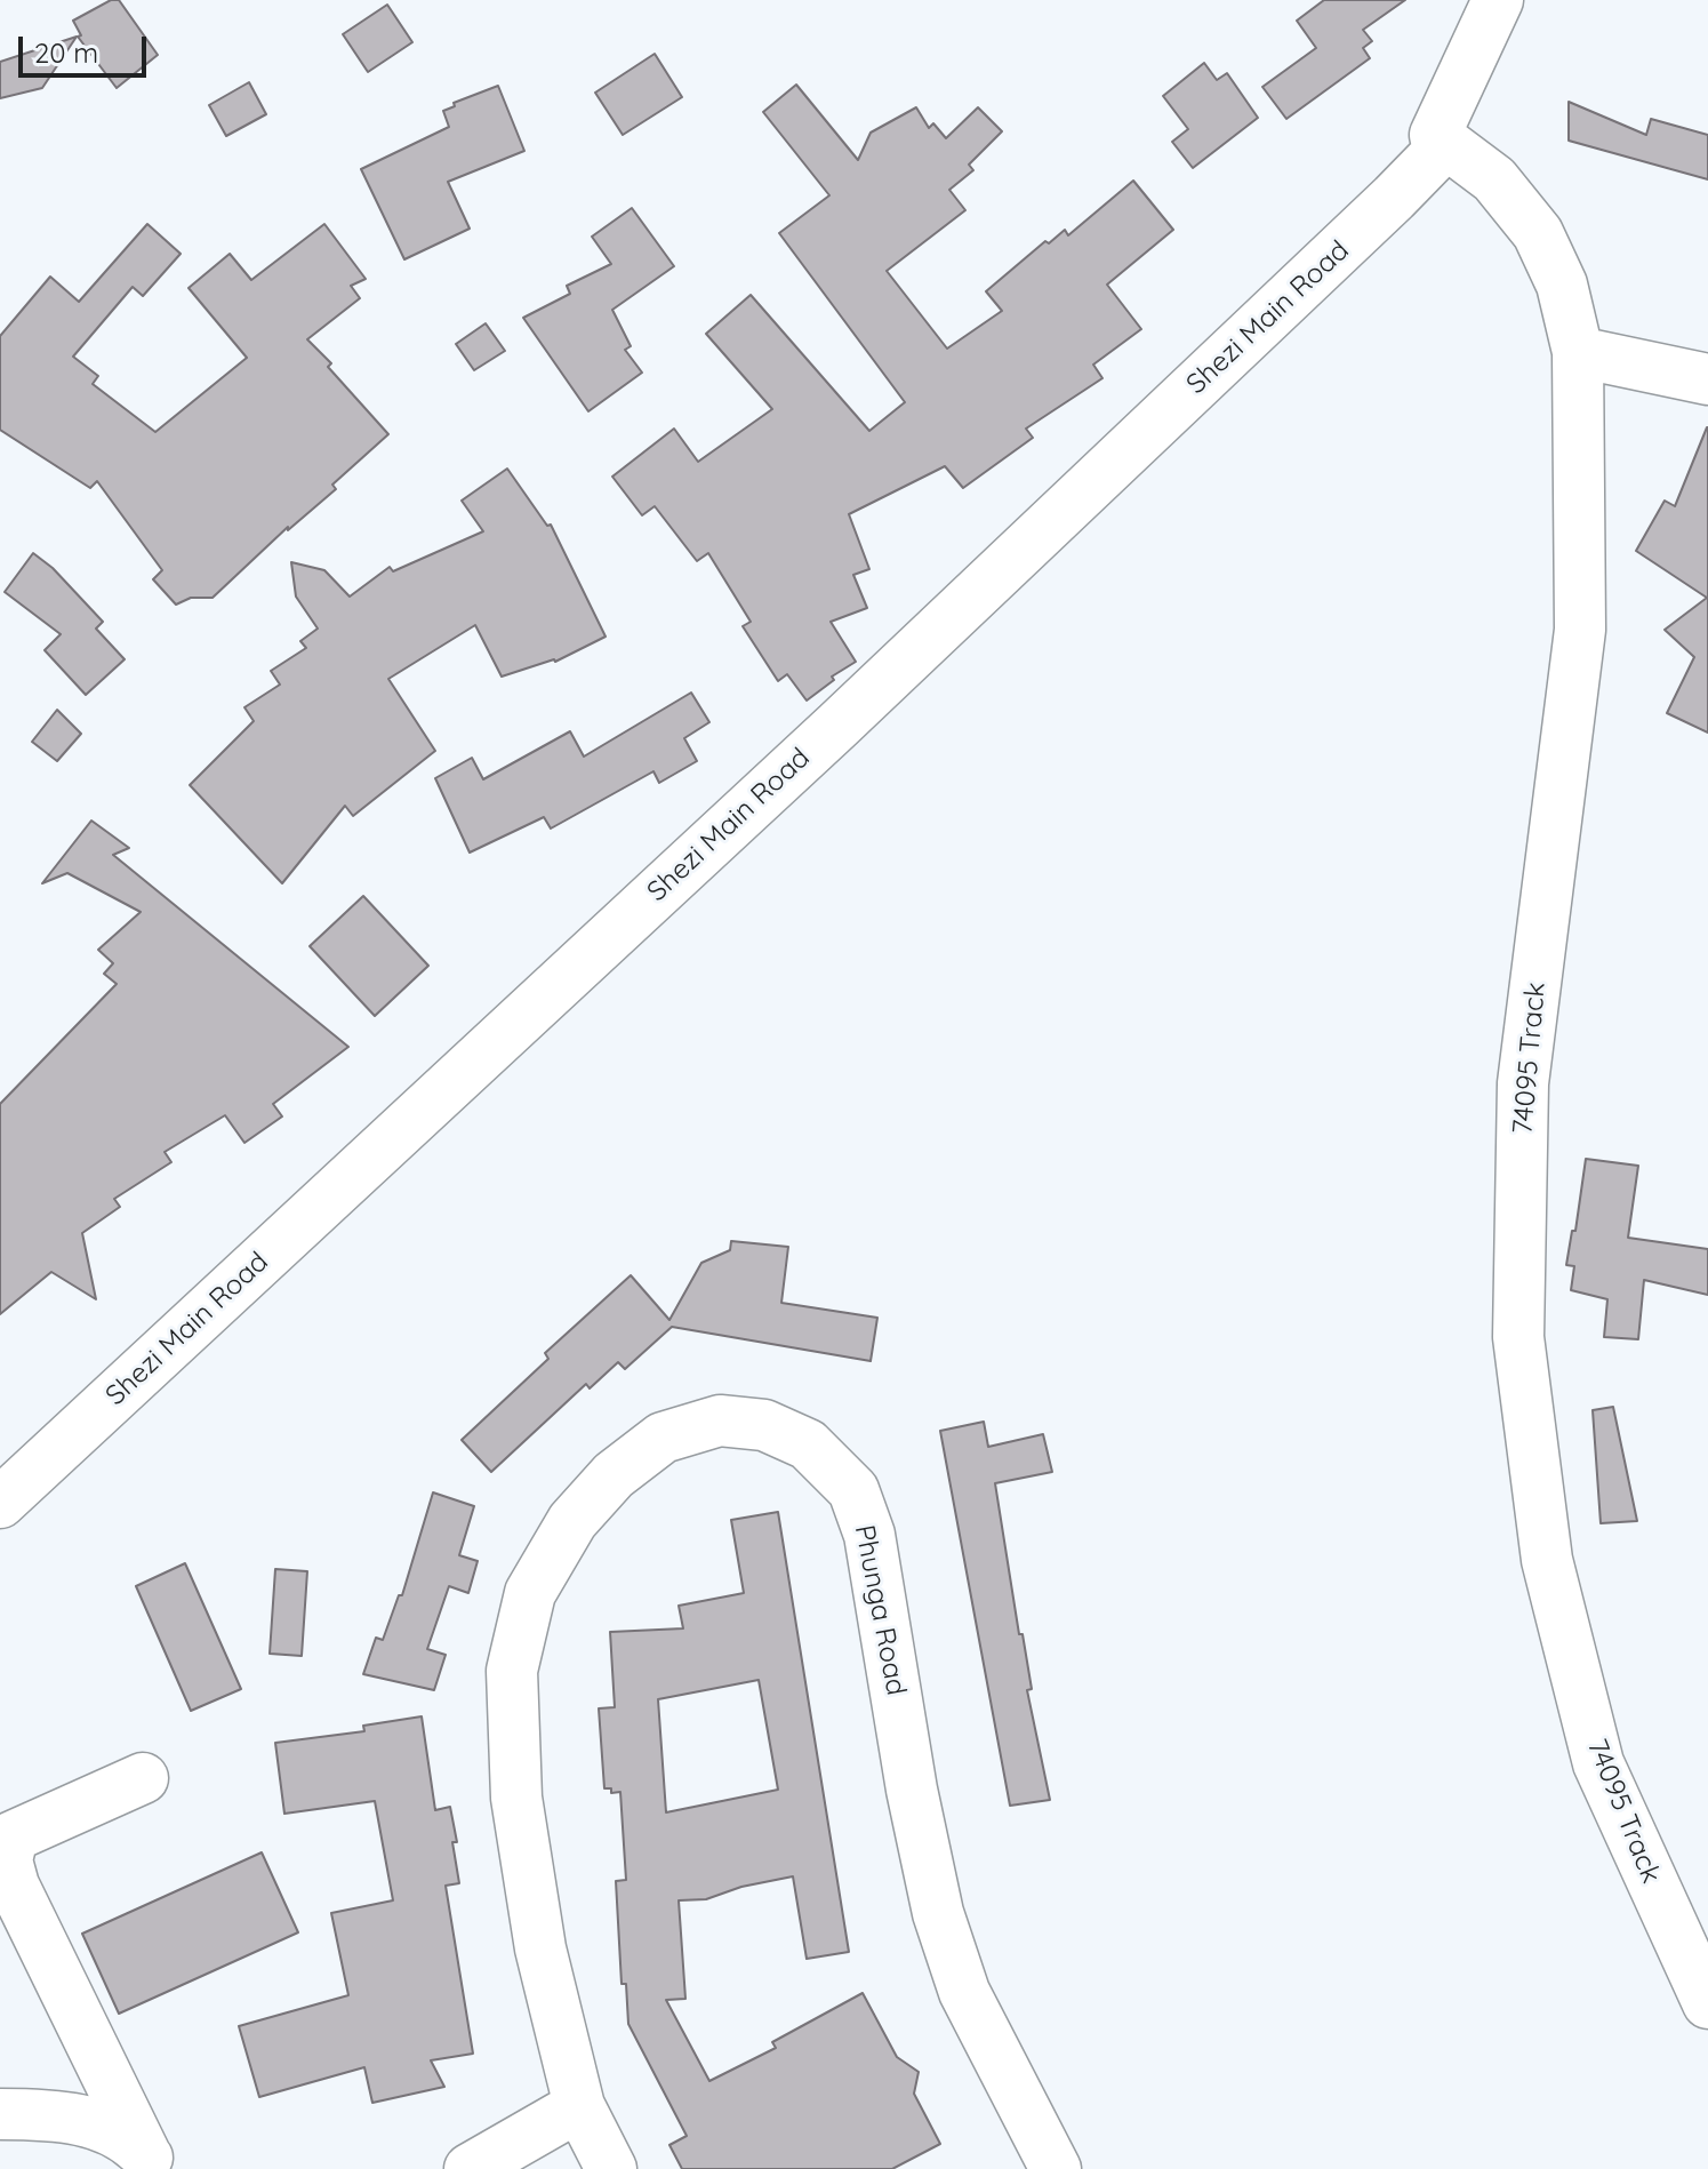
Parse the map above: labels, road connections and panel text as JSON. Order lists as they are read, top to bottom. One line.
{"streets":{"street":["Shezi Main Road","74095 Track","Phunga Road"]},"crossings":[["Shezi Main Road","74095 Track"]],"scale_bar":"20 m"}
